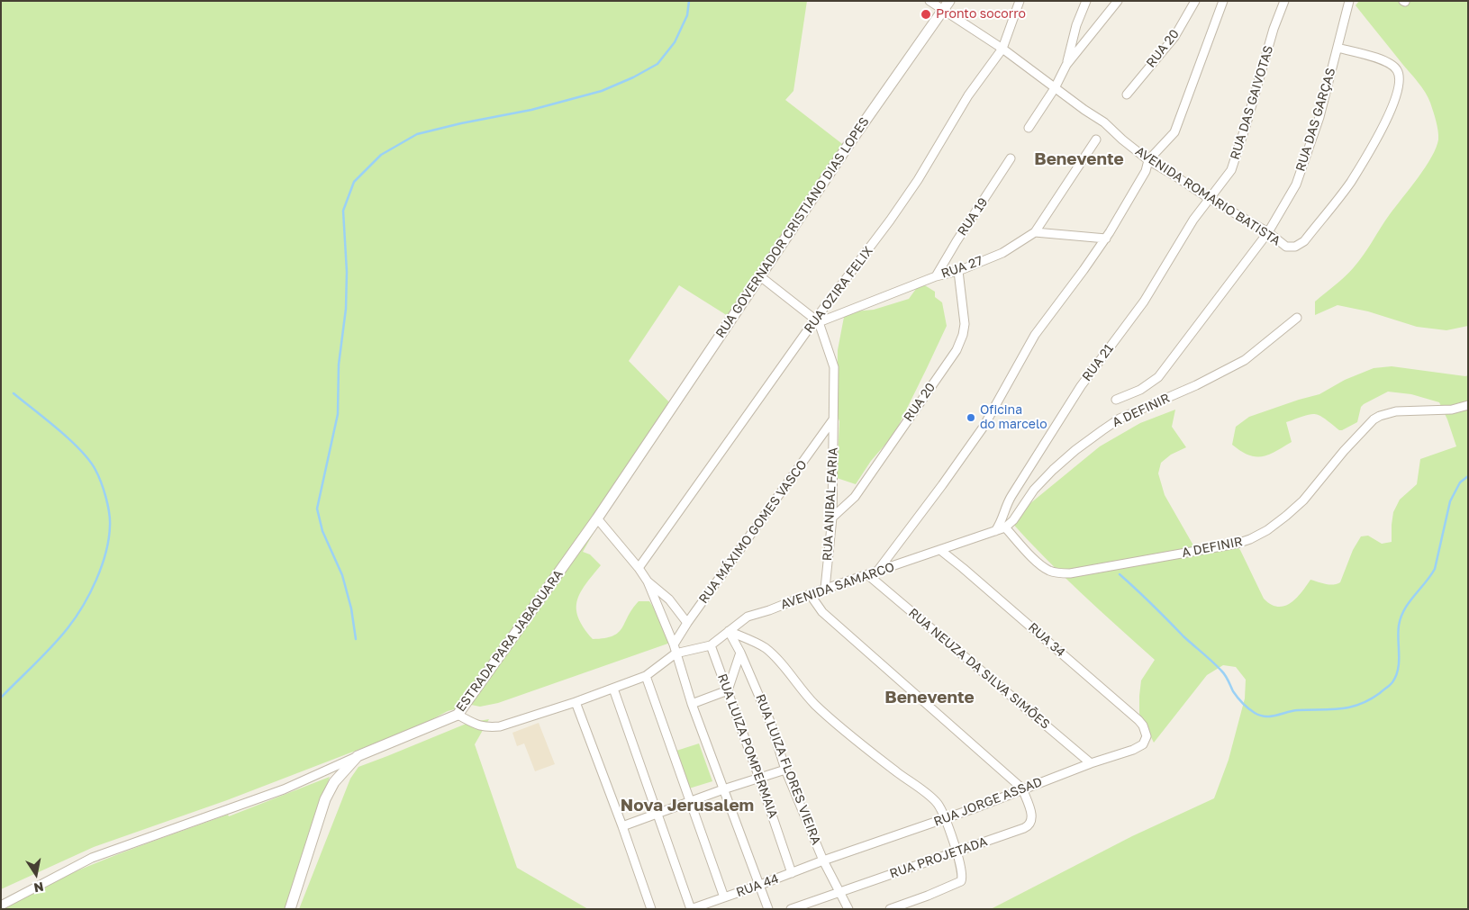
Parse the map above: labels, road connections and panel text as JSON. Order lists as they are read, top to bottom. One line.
{"streets":{"street":["RUA 20","RUA DAS GAIVOTAS","RUA DAS GARÇAS","AVENIDA ROMARIO BATISTA","RUA 19","RUA GOVERNADOR CRISTIANO DIAS LOPES","RUA 27","RUA OZIRA FELIX","RUA 21","A DEFINIR","RUA ANIBAL FARIA","RUA MÁXIMO GOMES VASCO","AVENIDA SAMARCO","RUA 34","ESTRADA PARA JABAQUARA","RUA NEUZA DA SILVA SIMÕES","RUA LUIZA POMPERMAIA","RUA LUIZA FLORES VIEIRA","RUA JORGE ASSAD","RUA PROJETADA","RUA 44"]},"crossings":[["RUA 20","RUA 27"],["RUA 20","RUA ANIBAL FARIA"],["RUA DAS GAIVOTAS","AVENIDA ROMARIO BATISTA"],["RUA DAS GAIVOTAS","RUA 21"],["RUA DAS GARÇAS","AVENIDA ROMARIO BATISTA"],["AVENIDA ROMARIO BATISTA","RUA GOVERNADOR CRISTIANO DIAS LOPES"],["AVENIDA ROMARIO BATISTA","RUA OZIRA FELIX"],["AVENIDA ROMARIO BATISTA","RUA 21"],["RUA 19","RUA 27"],["RUA GOVERNADOR CRISTIANO DIAS LOPES","ESTRADA PARA JABAQUARA"],["RUA 27","RUA OZIRA FELIX"],["RUA 27","RUA ANIBAL FARIA"],["RUA OZIRA FELIX","RUA ANIBAL FARIA"],["RUA 21","AVENIDA SAMARCO"],["A DEFINIR","AVENIDA SAMARCO"],["RUA ANIBAL FARIA","RUA MÁXIMO GOMES VASCO"],["RUA ANIBAL FARIA","AVENIDA SAMARCO"],["AVENIDA SAMARCO","RUA 34"],["AVENIDA SAMARCO","RUA NEUZA DA SILVA SIMÕES"],["AVENIDA SAMARCO","RUA LUIZA POMPERMAIA"],["AVENIDA SAMARCO","RUA LUIZA FLORES VIEIRA"],["RUA 34","RUA JORGE ASSAD"],["RUA NEUZA DA SILVA SIMÕES","RUA JORGE ASSAD"],["RUA LUIZA POMPERMAIA","RUA 44"],["RUA LUIZA FLORES VIEIRA","RUA JORGE ASSAD"],["RUA LUIZA FLORES VIEIRA","RUA PROJETADA"],["RUA LUIZA FLORES VIEIRA","RUA 44"],["RUA JORGE ASSAD","RUA PROJETADA"],["RUA JORGE ASSAD","RUA 44"]],"districts":["Benevente","Benevente","Nova Jerusalem"],"places":["Pronto socorro","Oficina do marcelo"],"north":"bottom"}
